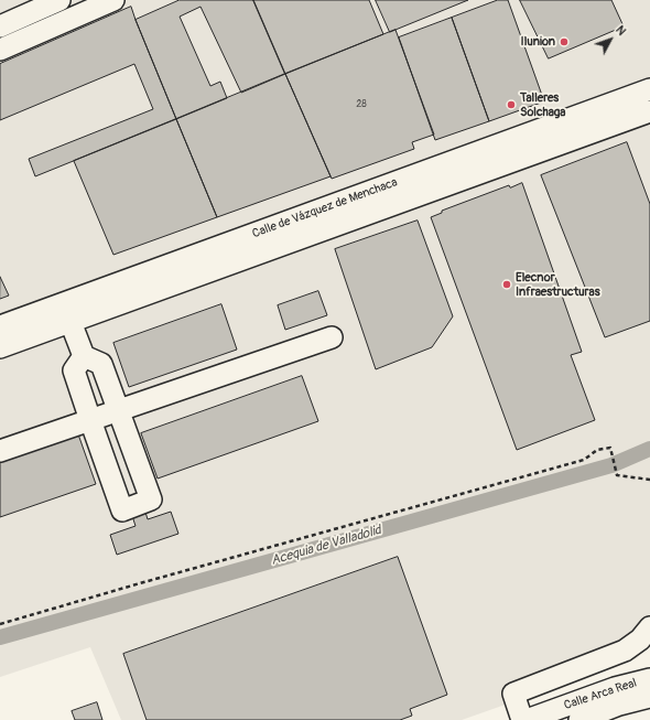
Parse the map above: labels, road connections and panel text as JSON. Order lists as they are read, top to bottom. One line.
{"streets":{"street":["Calle de Vázquez de Menchaca","Calle Arca Real"]},"water":["Acequia de Valladolid"],"places":["Ilunion","Talleres Solchaga","Elecnor Infraestructuras"],"house_numbers":["28"],"north":"top right"}
